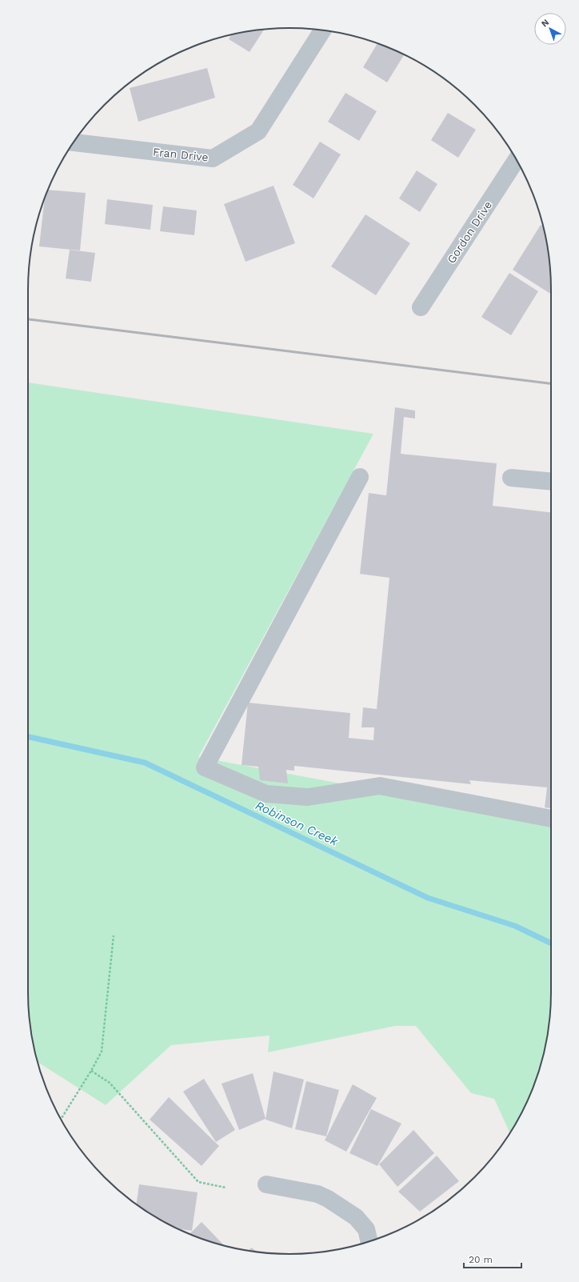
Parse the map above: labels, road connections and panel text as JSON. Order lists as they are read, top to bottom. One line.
{"streets":{"street":["Fran Drive","Gordon Drive"]},"water":["Robinson Creek"],"scale_bar":"20 m","north":"top left"}
